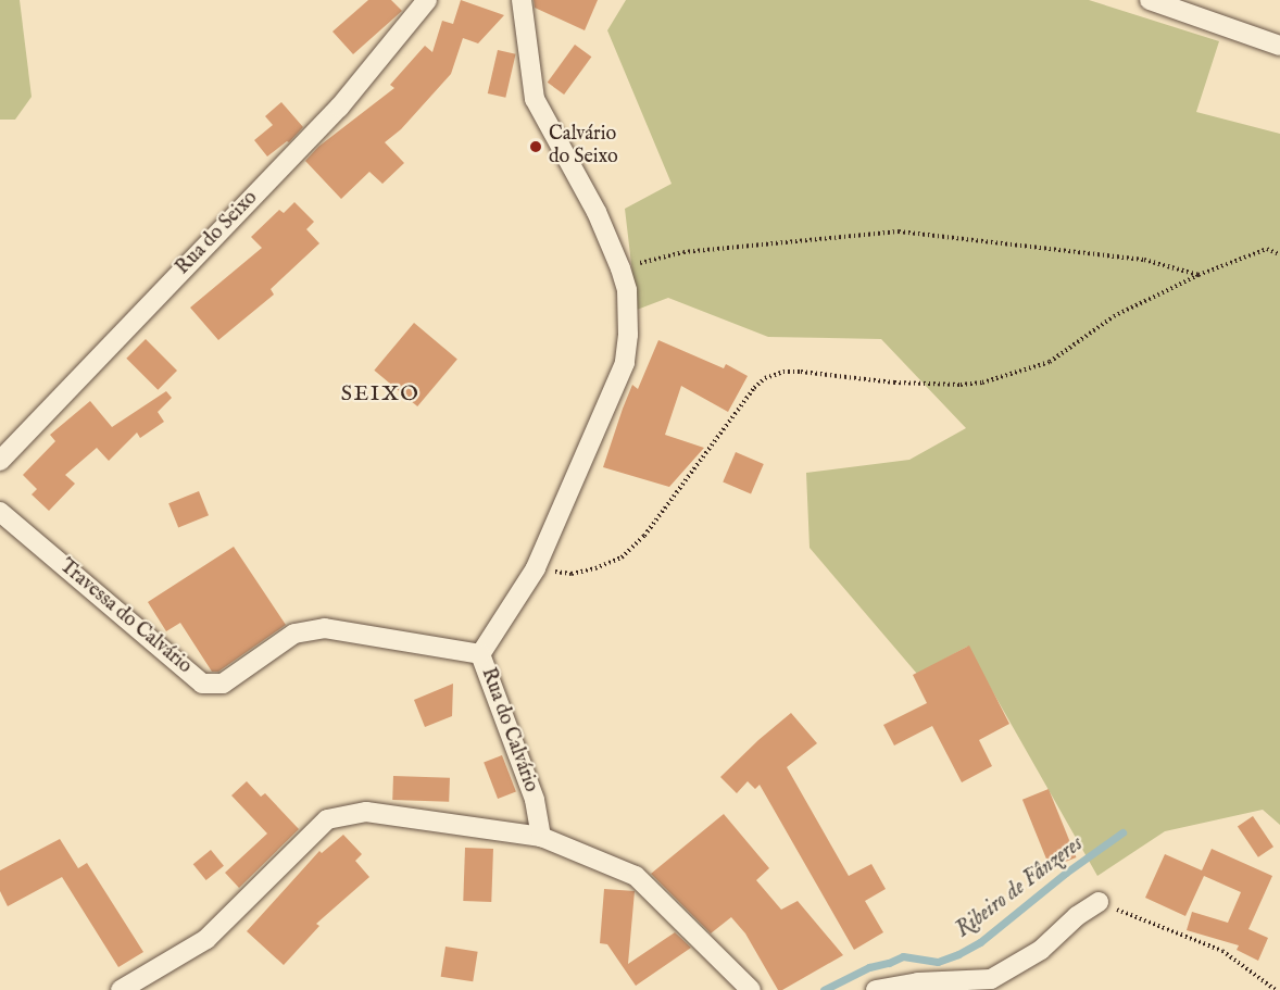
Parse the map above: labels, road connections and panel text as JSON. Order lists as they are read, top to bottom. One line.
{"streets":{"street":["Rua do Seixo","Travessa do Calvário","Rua do Calvário"]},"crossings":[["Travessa do Calvário","Rua do Calvário"]],"districts":["SEIXO"],"water":["Ribeiro de Fânzeres"],"places":["Calvário do Seixo"]}
